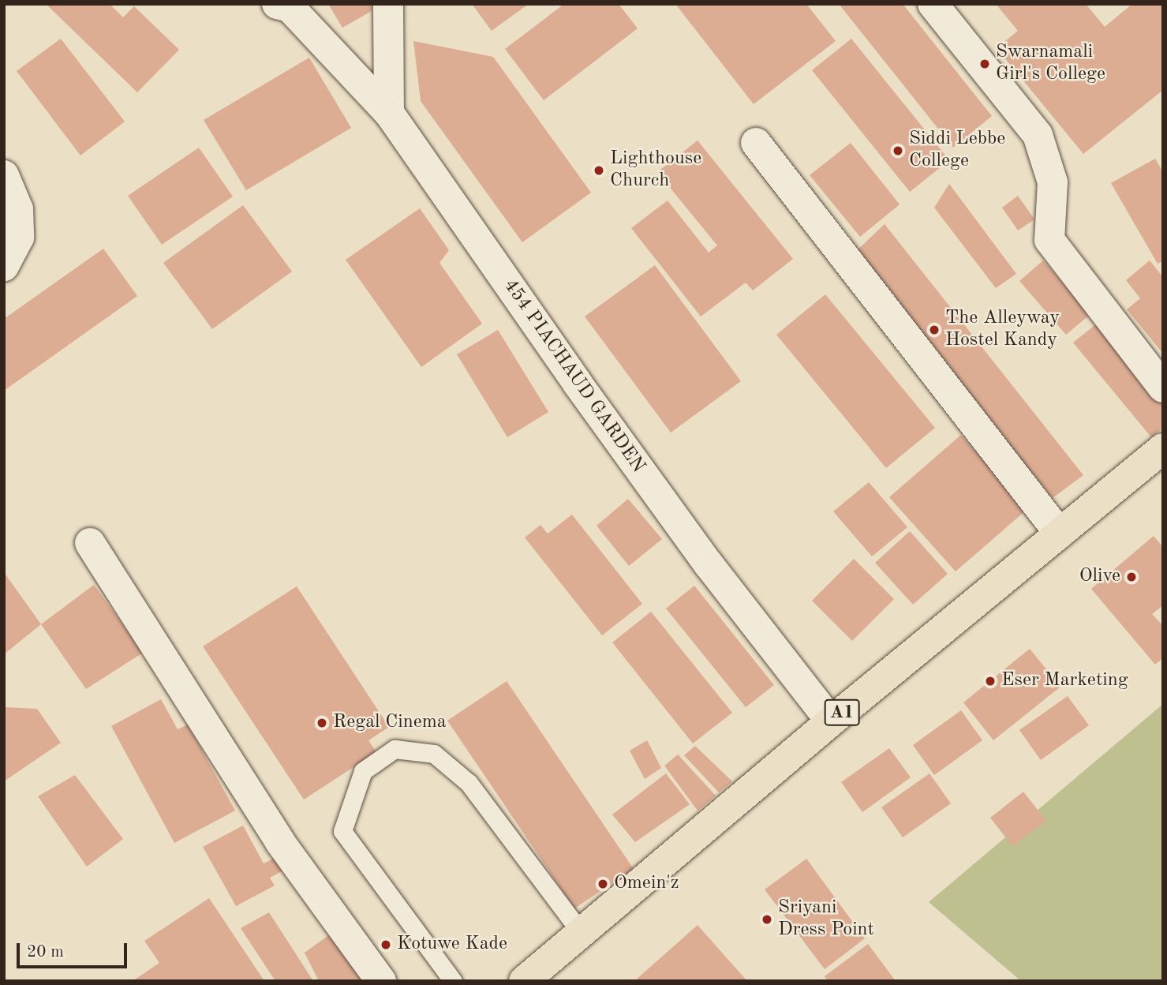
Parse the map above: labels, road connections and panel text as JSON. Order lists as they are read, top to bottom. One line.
{"streets":{"highway":["A1"],"street":["454 PIACHAUD GARDEN"]},"crossings":[["454 PIACHAUD GARDEN","A1"]],"places":["Swarnamali Girl's College","Siddi Lebbe College","Lighthouse Church","The Alleyway Hostel Kandy","Olive","Eser Marketing","Regal Cinema","Omein'z","Sriyani Dress Point","Kotuwe Kade"],"scale_bar":"20 m"}
